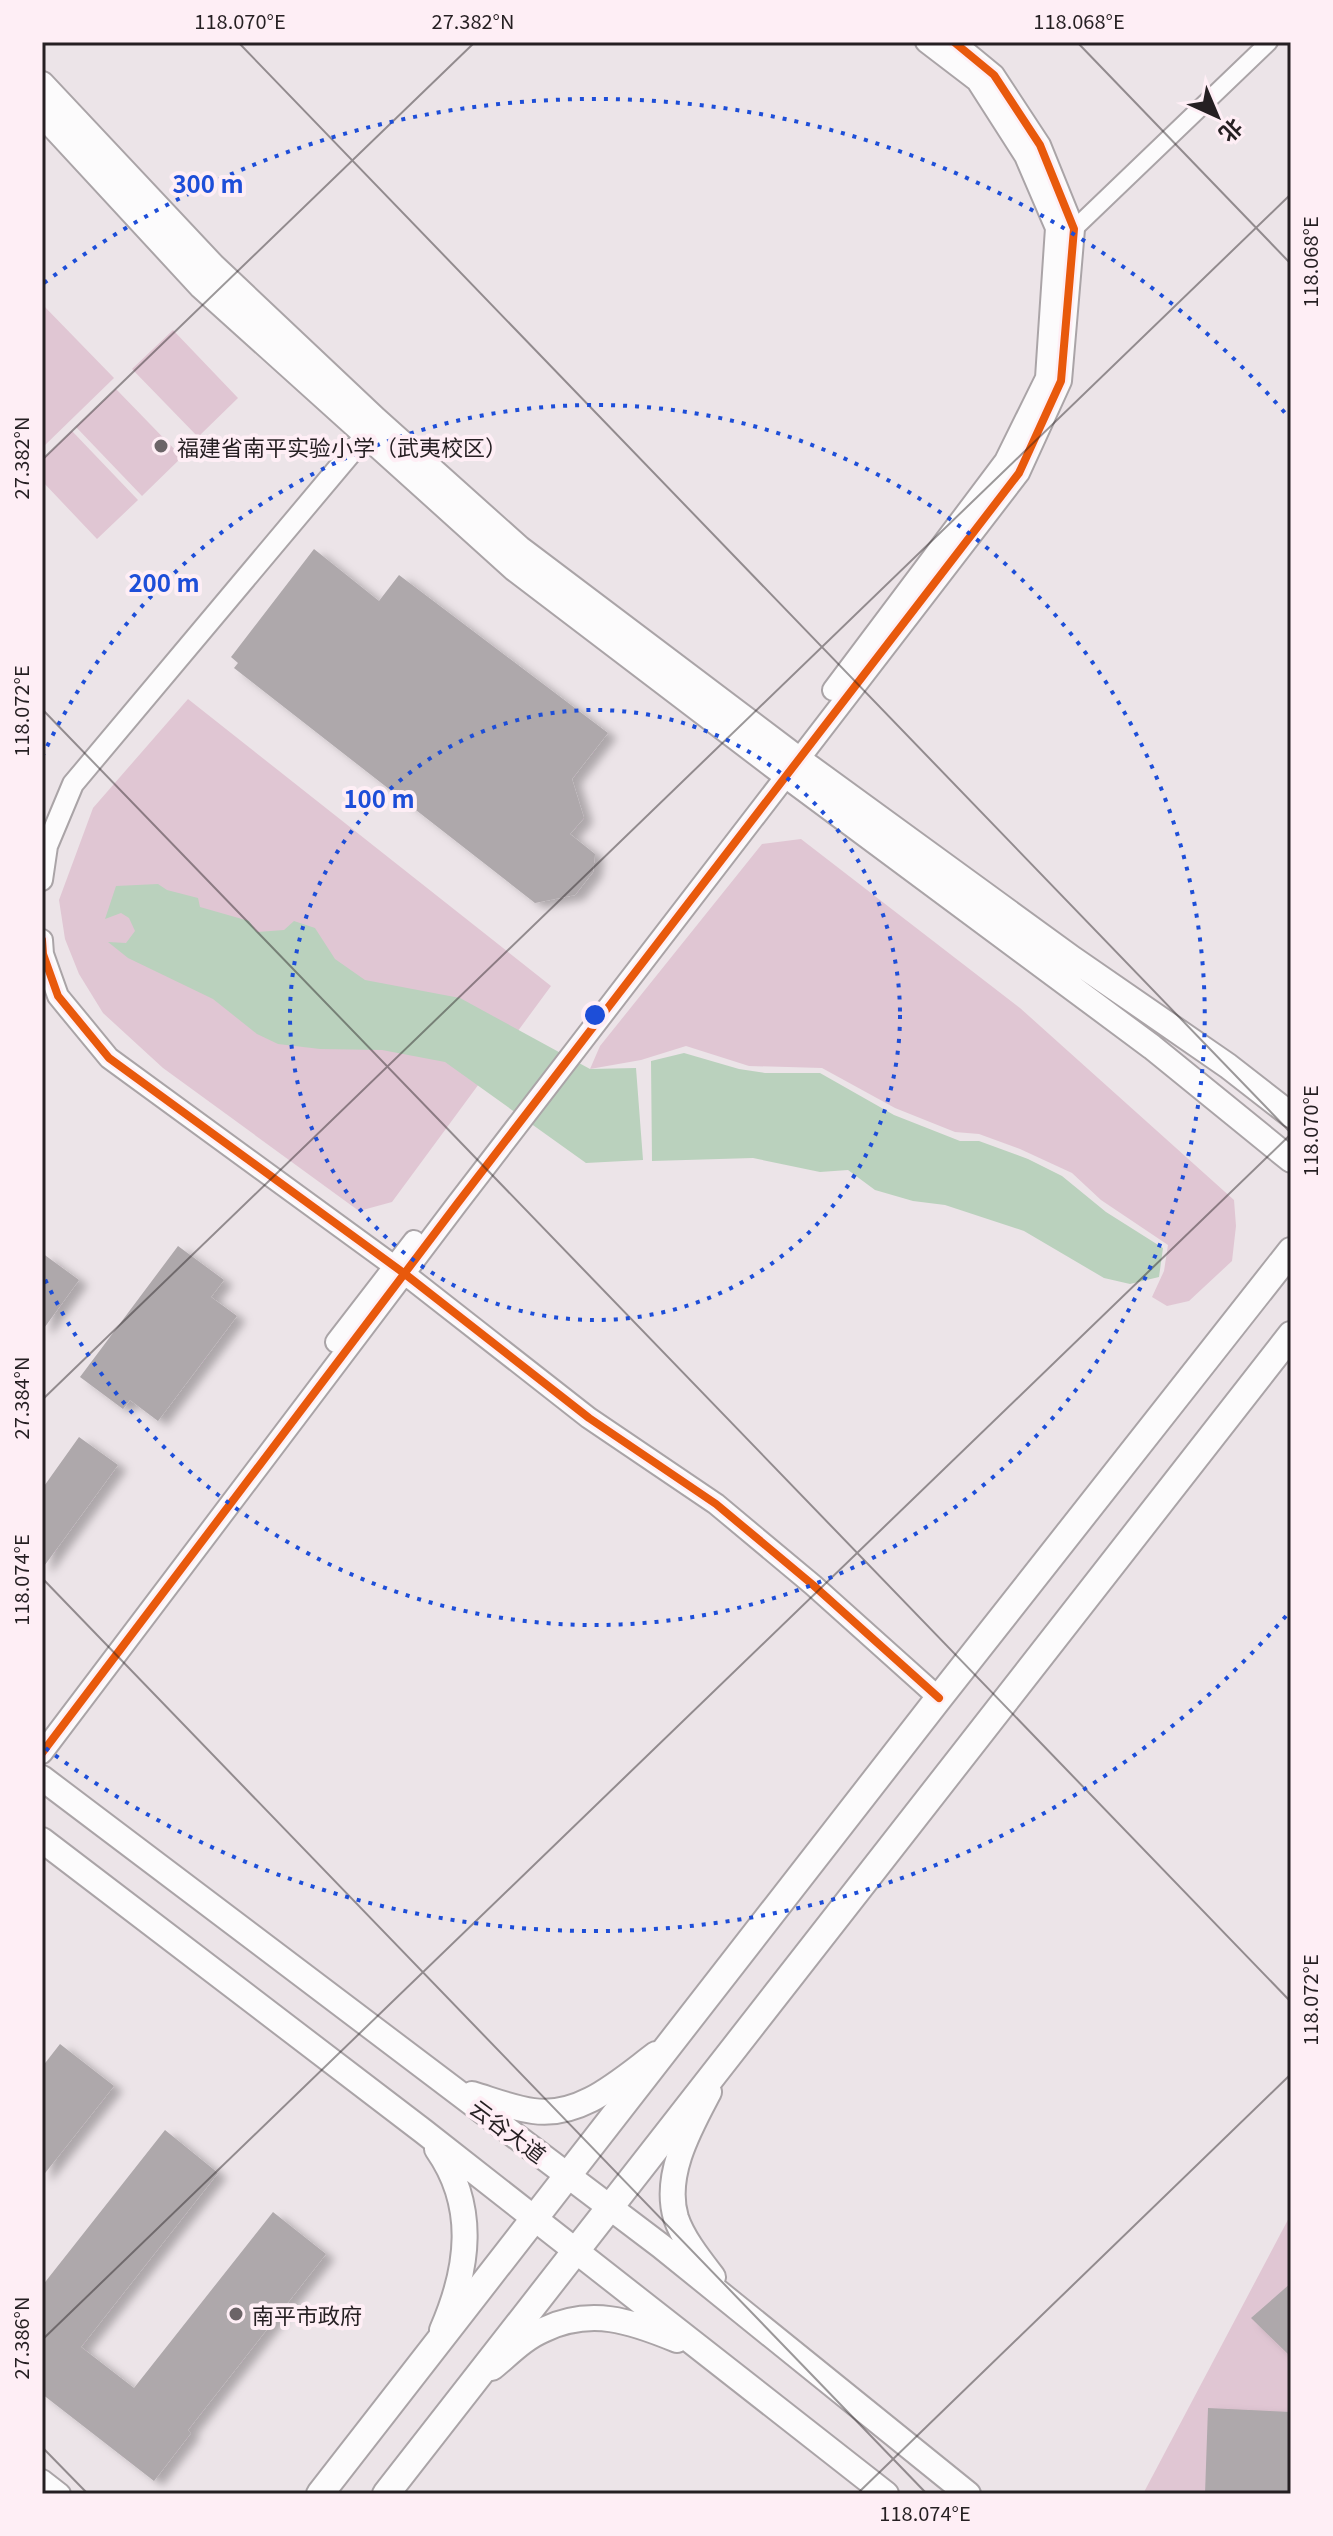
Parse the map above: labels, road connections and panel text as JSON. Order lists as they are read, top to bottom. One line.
{"streets":{"main road":["云谷大道"]},"places":["福建省南平实验小学（武夷校区）","南平市政府"],"north":"bottom right","coordinates":["118.070°E","27.382°N","118.068°E","118.072°E","27.384°N","118.074°E","27.386°N"],"rings":["300 m","200 m","100 m"]}
